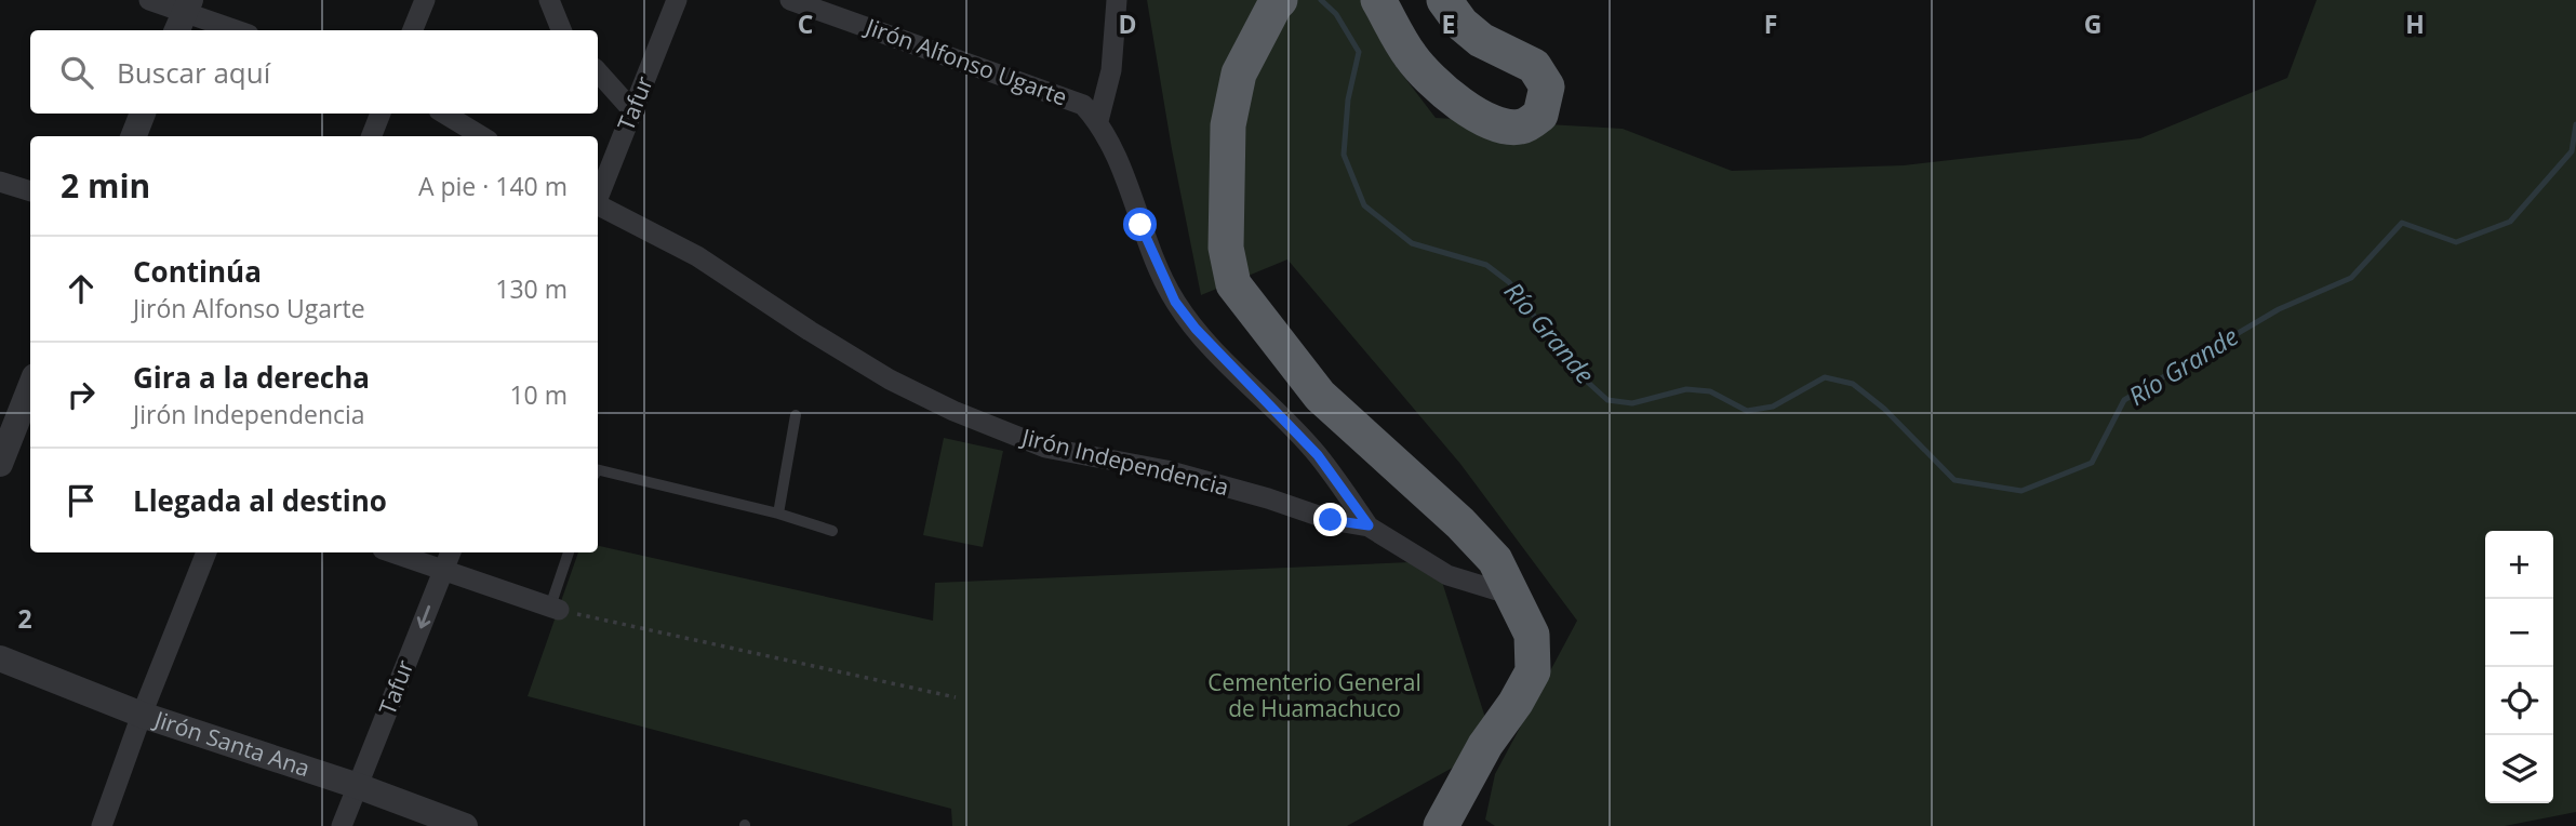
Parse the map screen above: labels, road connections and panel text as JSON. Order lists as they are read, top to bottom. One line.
{"streets":{"street":["Jirón Alfonso Ugarte","Tafur","Jirón Independencia","Jirón Santa Ana"]},"crossings":[["Jirón Alfonso Ugarte","Jirón Independencia"],["Tafur","Jirón Santa Ana"]],"one_way":["Tafur"],"water":["Río Grande"],"parks":["Cementerio General de Huamachuco"],"page":{"search":"Buscar aquí","heading":["2 min","A pie · 140 m"],"list":[["Continúa","Jirón Alfonso Ugarte","130 m"],["Gira a la derecha","Jirón Independencia","10 m"],"Llegada al destino"],"map_buttons":["+","−"]},"grid":{"columns":["C","D","E","F","G","H"],"rows":["2"]}}
